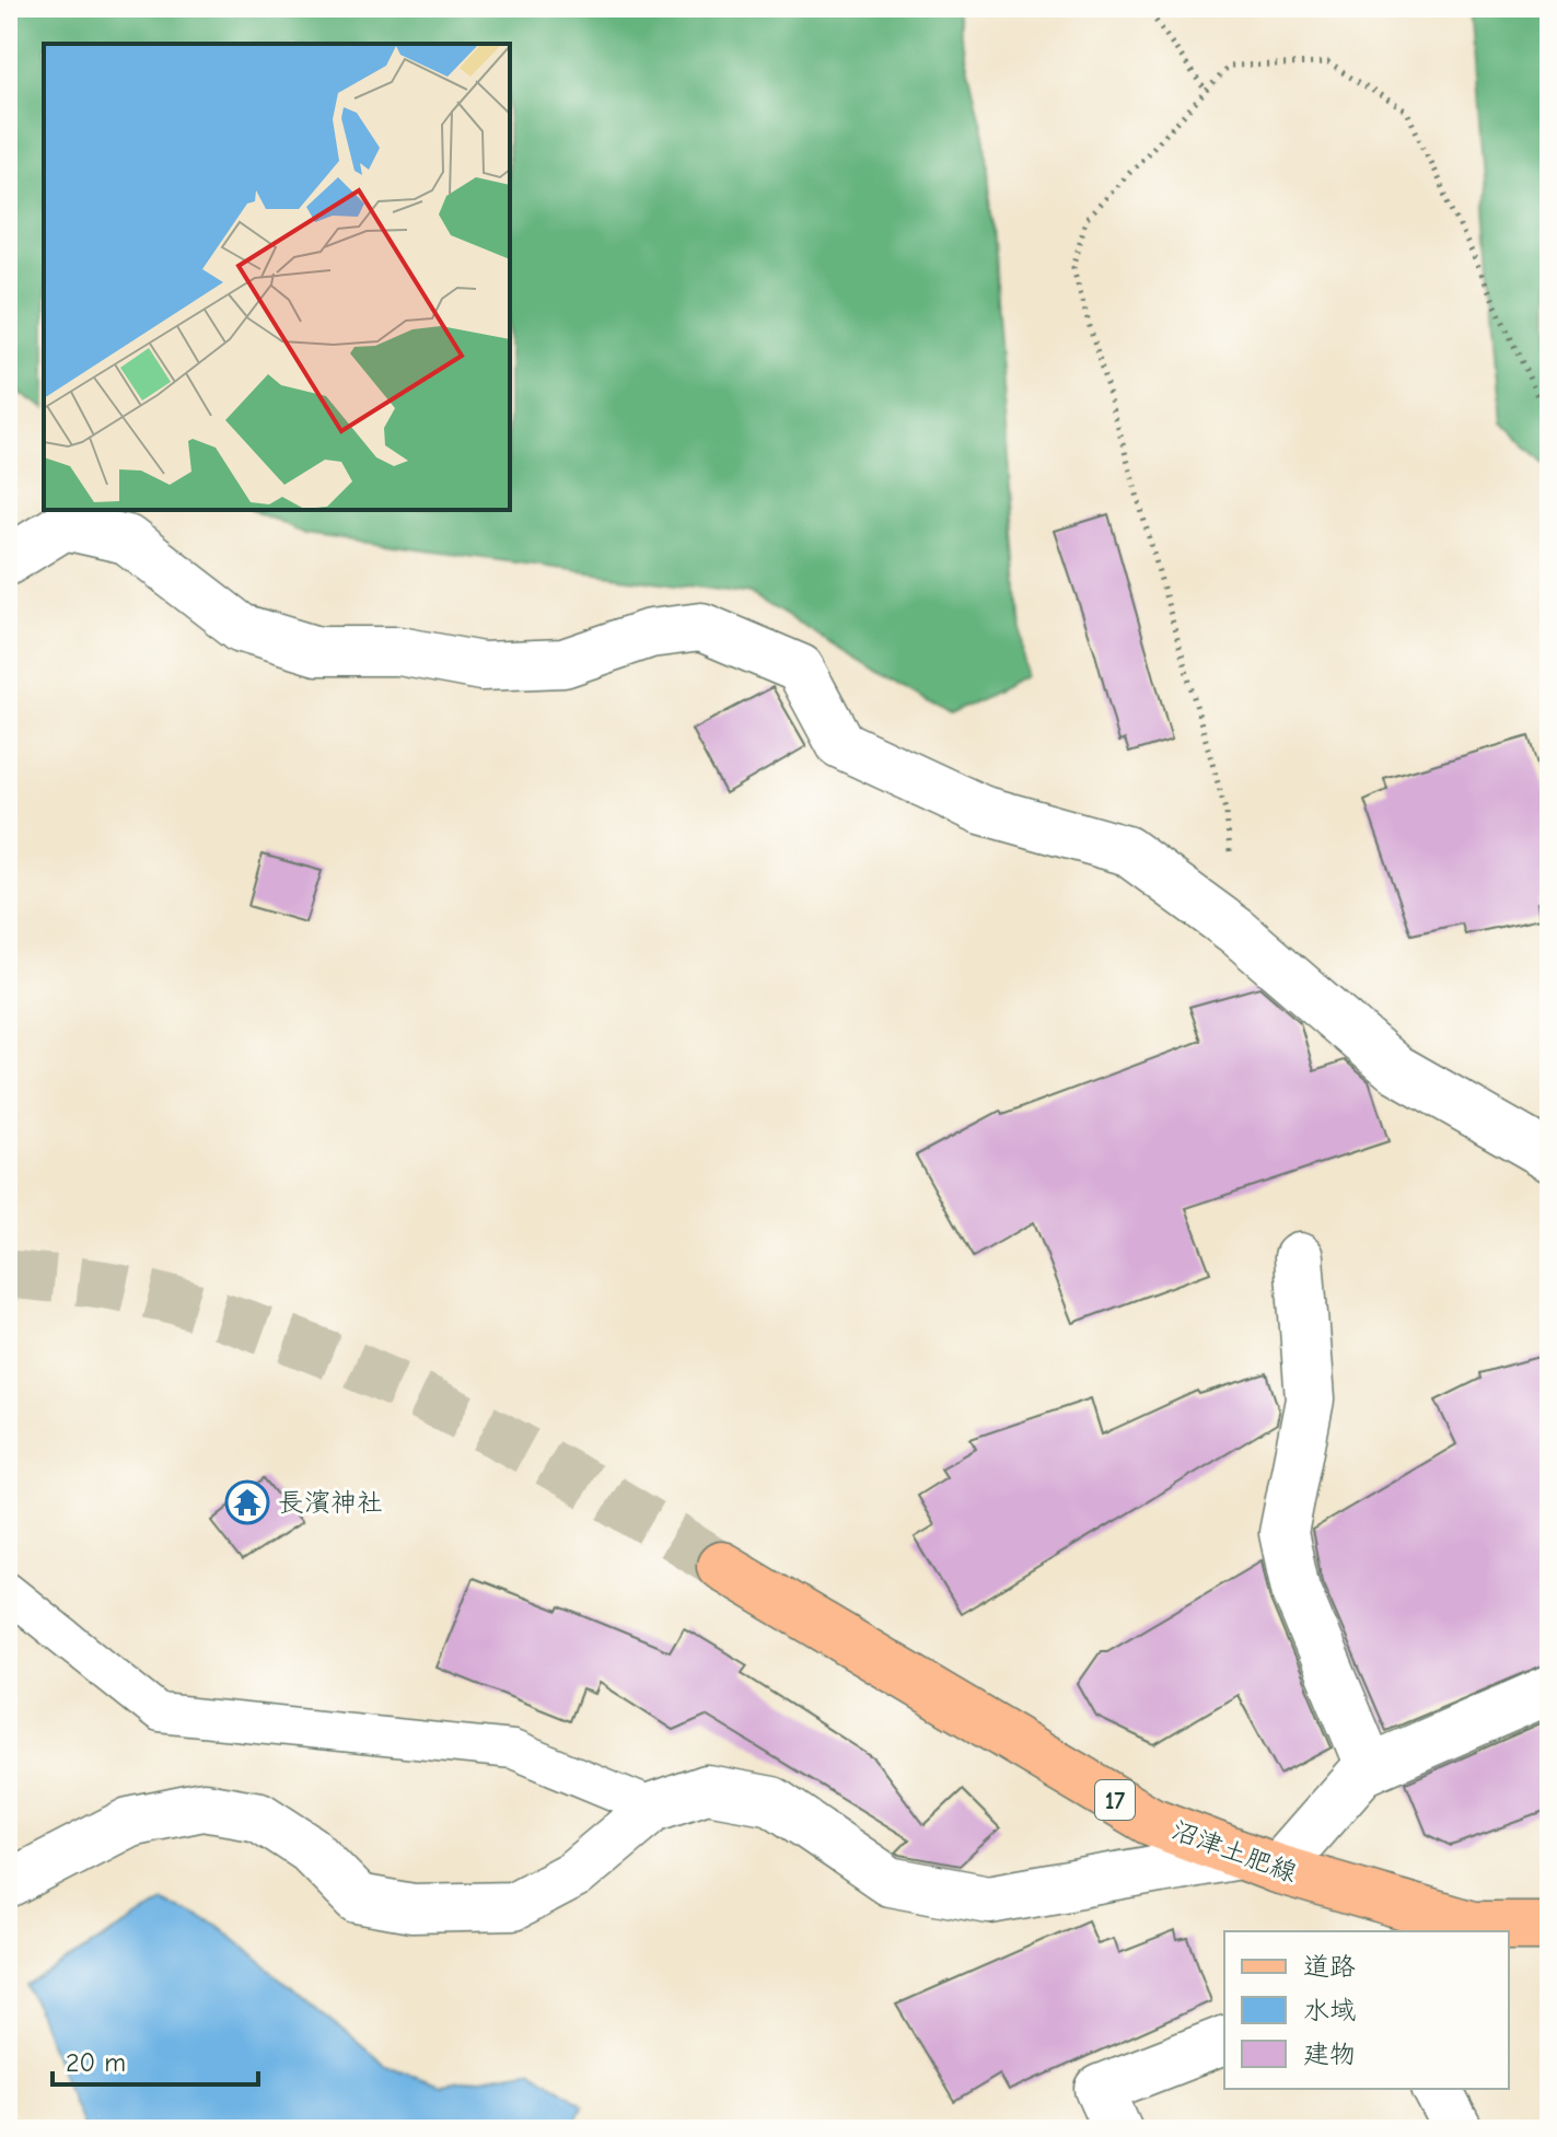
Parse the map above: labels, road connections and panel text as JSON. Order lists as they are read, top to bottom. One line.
{"streets":{"main road":["17","沼津土肥線"]},"places":{"temple":["長濱神社"]},"legend":["道路","水域","建物"],"scale_bar":"20 m"}
